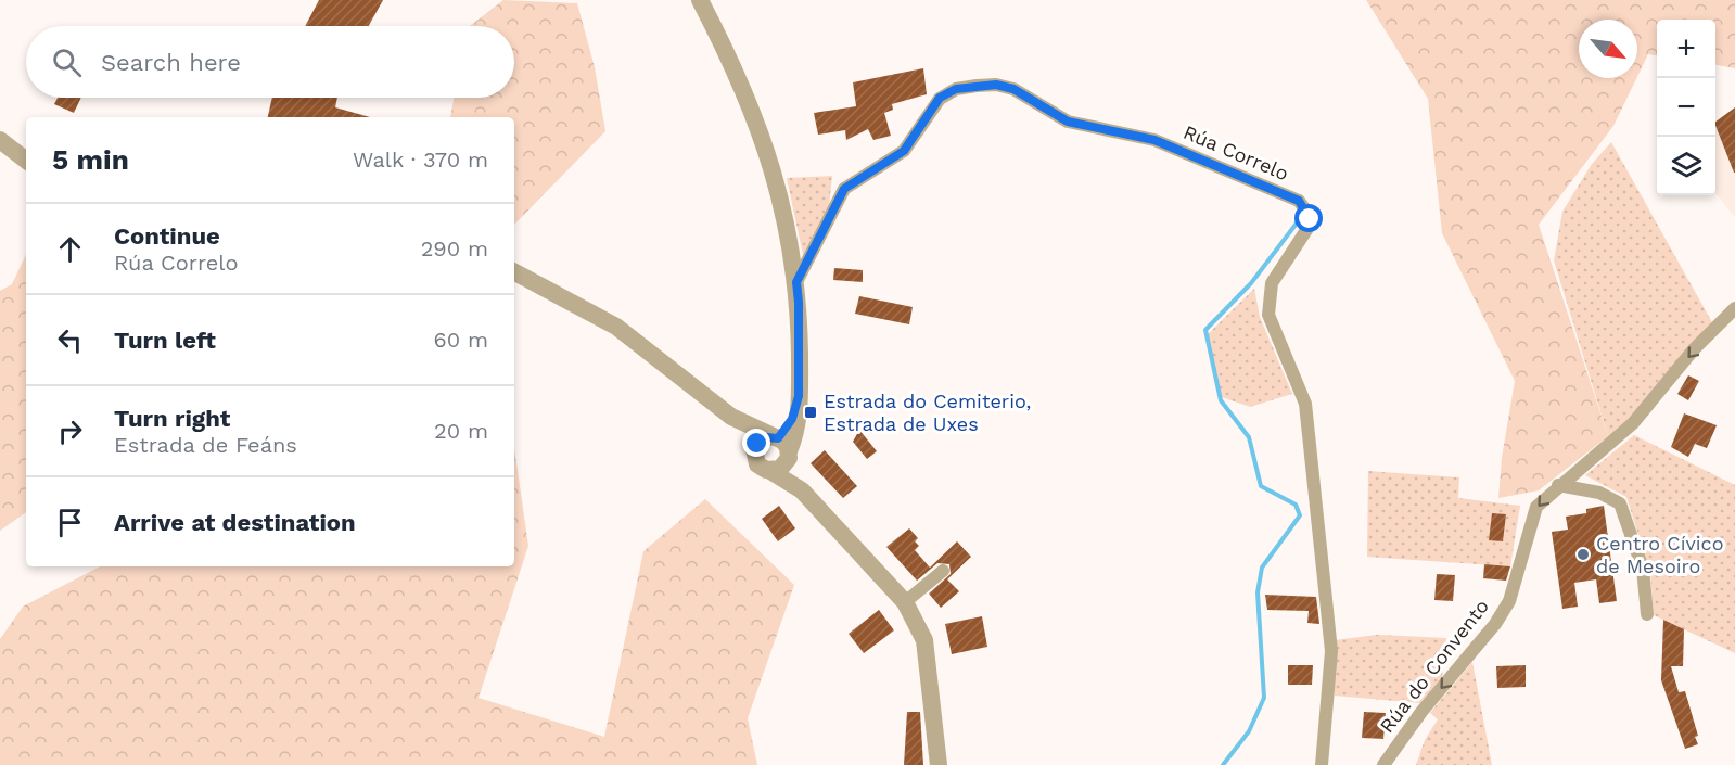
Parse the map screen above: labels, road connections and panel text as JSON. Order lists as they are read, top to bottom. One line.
{"streets":{"street":["Rúa Correlo","Rúa do Convento"]},"one_way":["Rúa do Convento"],"places":{"transit":["Estrada do Cemiterio, Estrada de Uxes"],"other":["Centro Cívico de Mesoiro"]},"north":"bottom right","page":{"map_buttons":["+","−"],"search":"Search here","heading":["5 min","Walk · 370 m"],"list":[["Continue","Rúa Correlo","290 m"],["Turn left","60 m"],["Turn right","Estrada de Feáns","20 m"],"Arrive at destination"]}}
